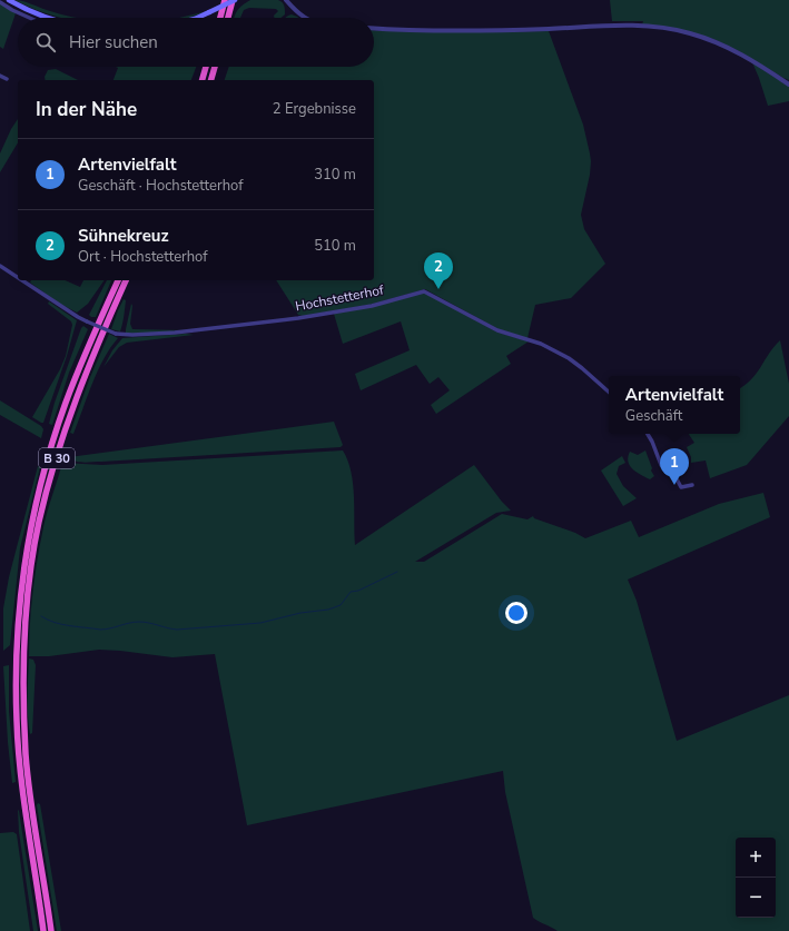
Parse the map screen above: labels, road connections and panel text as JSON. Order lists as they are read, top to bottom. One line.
{"streets":{"highway":["B 30"],"street":["Hochstetterhof"]},"page":{"search":"Hier suchen","heading":["In der Nähe","2 Ergebnisse"],"list":[{"mark":"1","name":"Artenvielfalt","note":"Geschäft · Hochstetterhof","value":"310 m"},{"mark":"2","name":"Sühnekreuz","note":"Ort · Hochstetterhof","value":"510 m"}],"pins":["2","1"],"popup":["Artenvielfalt","Geschäft"],"map_buttons":["+","−"]}}
